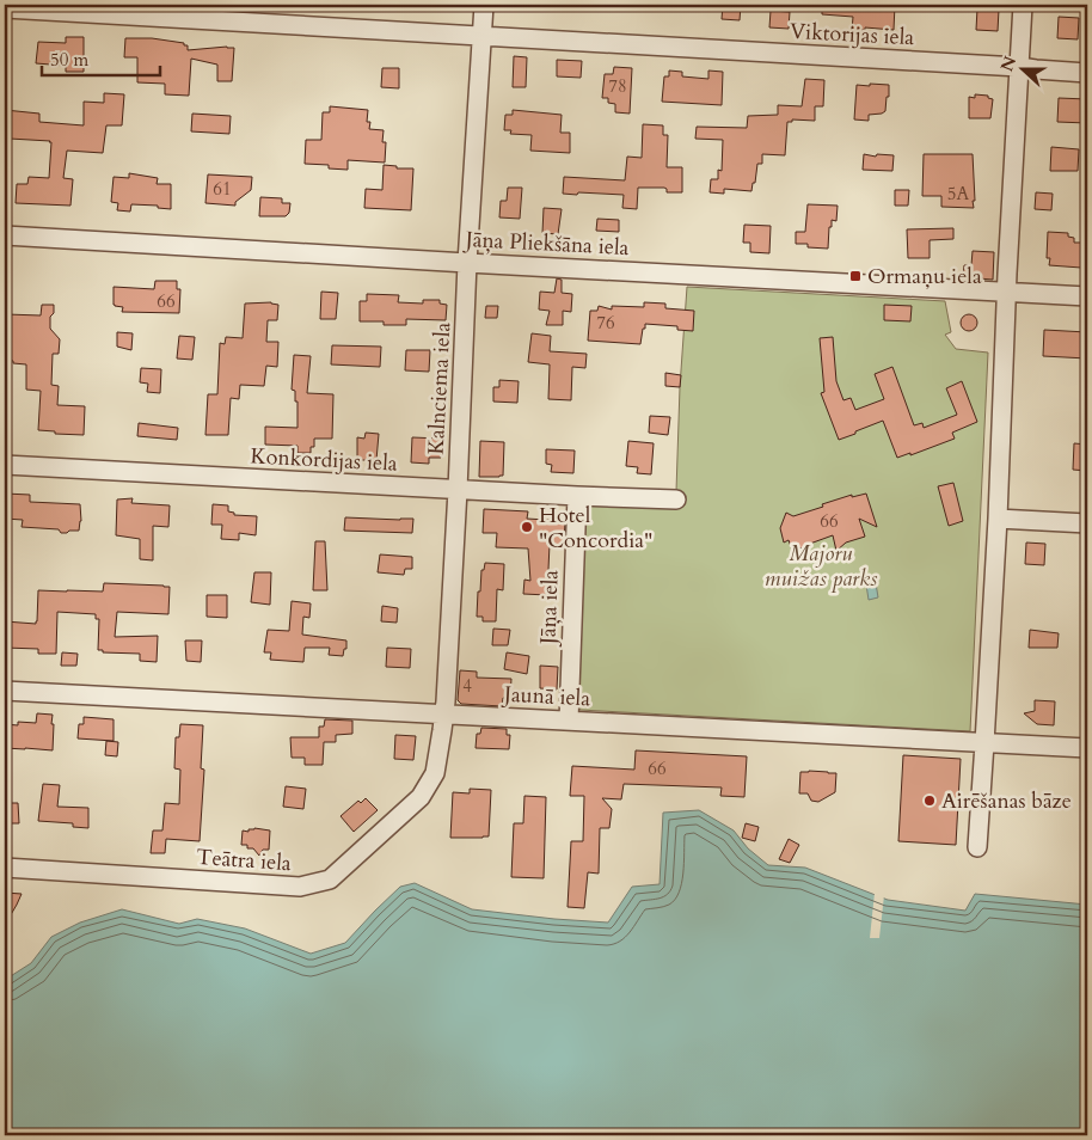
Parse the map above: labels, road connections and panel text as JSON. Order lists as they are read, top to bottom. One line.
{"streets":{"street":["Viktorijas iela","Jāņa Pliekšāna iela","Kalnciema iela","Konkordijas iela","Jāņa iela","Jaunā iela","Teātra iela"]},"crossings":[["Viktorijas iela","Kalnciema iela"],["Jāņa Pliekšāna iela","Kalnciema iela"],["Kalnciema iela","Konkordijas iela"],["Kalnciema iela","Jaunā iela"],["Kalnciema iela","Teātra iela"],["Konkordijas iela","Jāņa iela"],["Jāņa iela","Jaunā iela"]],"parks":["Majoru muižas parks"],"places":{"transit":["Ormaņu iela"],"other":["Hotel \"Concordia\"","Airēšanas bāze"]},"house_numbers":["78","61","5A","66","76","66","4","66"],"scale_bar":"50 m","north":"left"}
